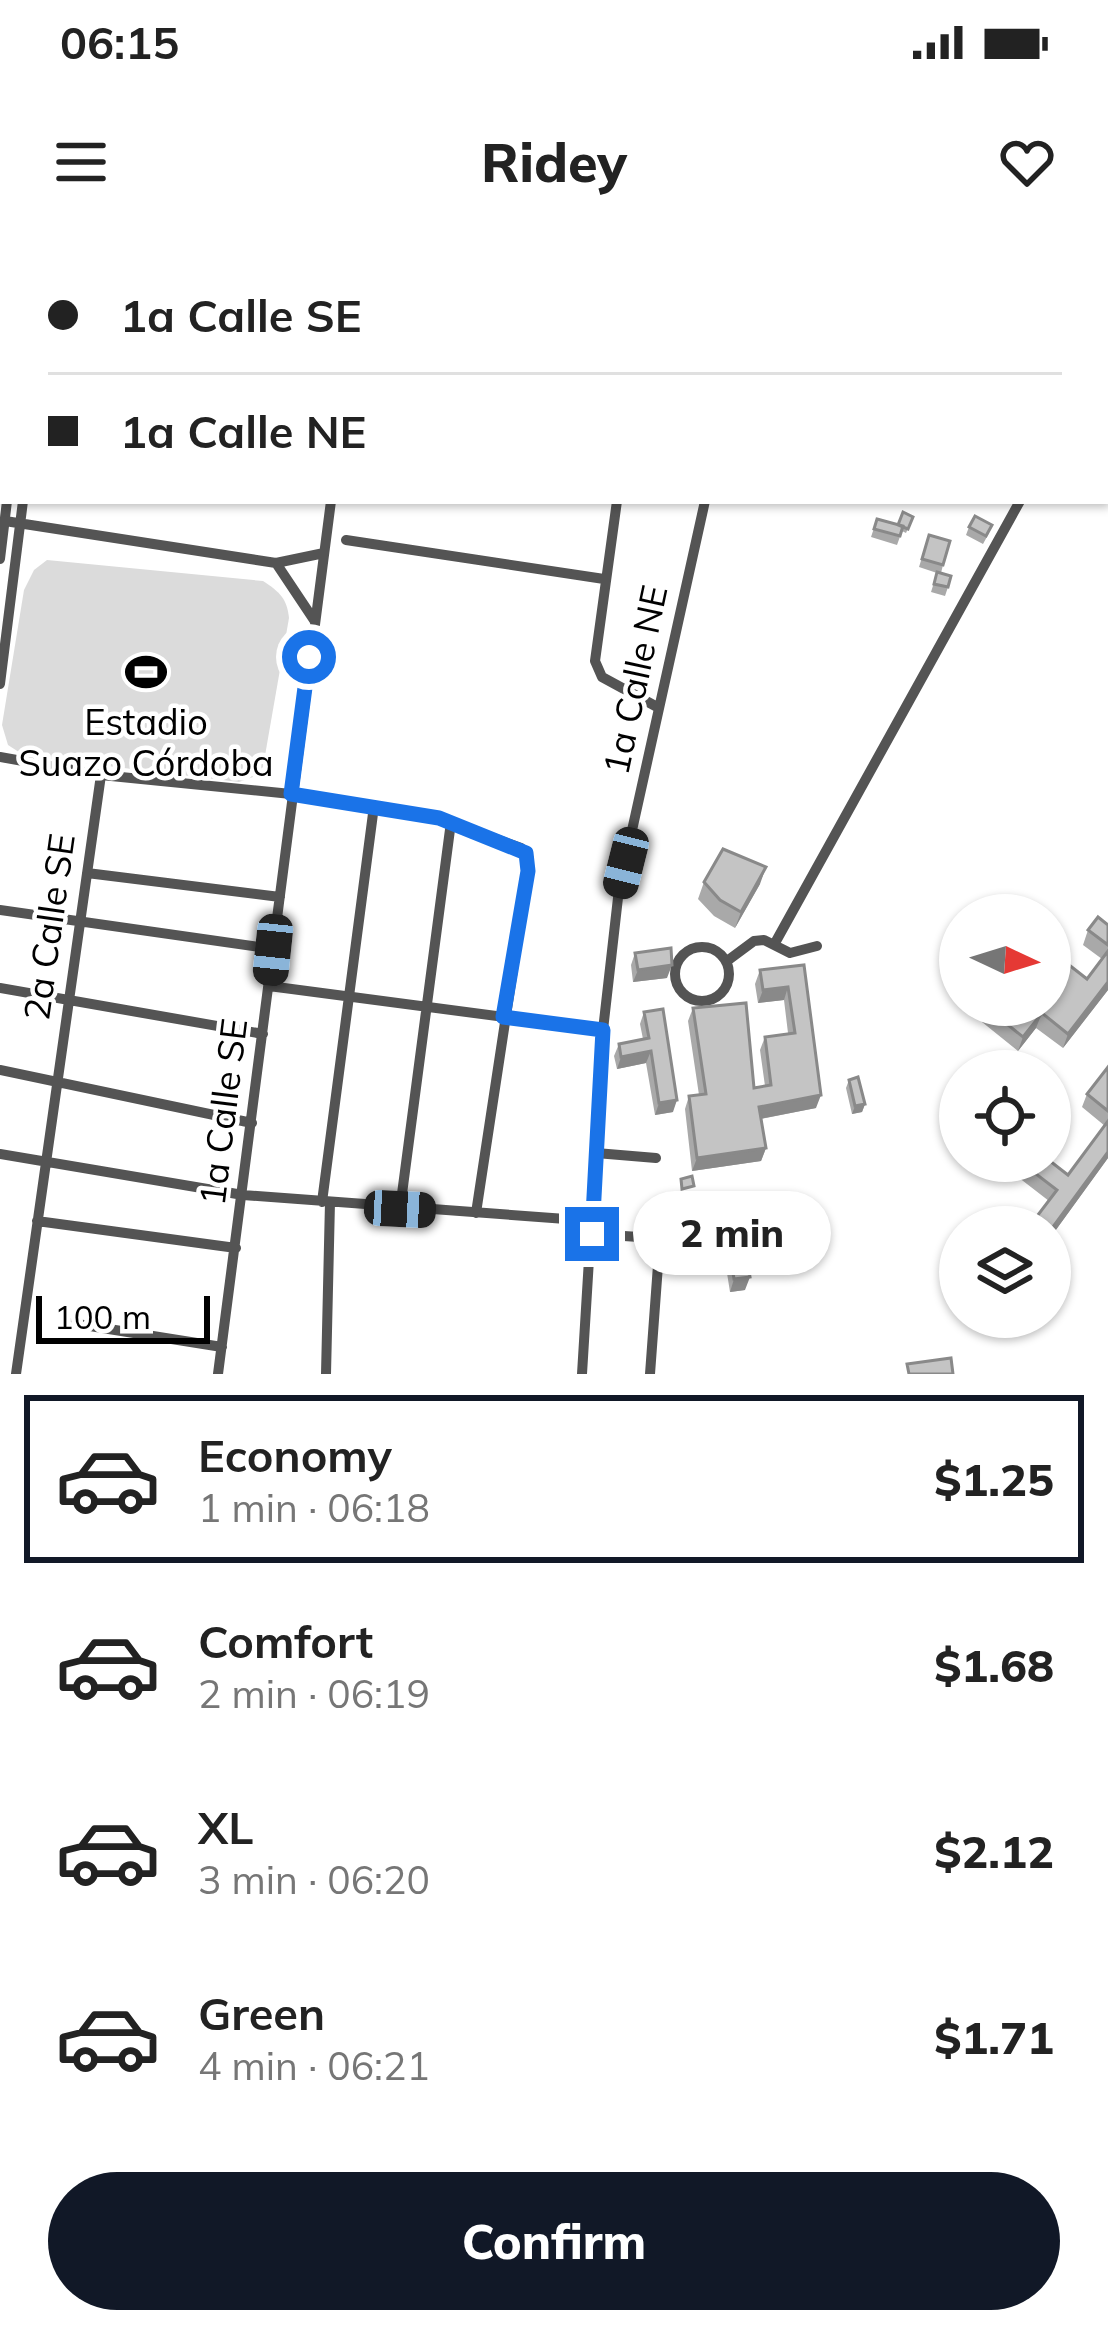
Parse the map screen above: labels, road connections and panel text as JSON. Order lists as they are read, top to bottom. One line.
{"streets":{"street":["1a Calle NE","2a Calle SE","1a Calle SE"]},"places":{"sports":["Estadio Suazo Córdoba"]},"scale_bar":"100 m","north":"right","page":{"status":"06:15","header":"Ridey","banner":["1a Calle SE","1a Calle NE"],"bubble":"2 min","scale":"100 m","list":[{"name":"Economy","note":"1 min · 06:18","value":"$1.25"},{"name":"Comfort","note":"2 min · 06:19","value":"$1.68"},{"name":"XL","note":"3 min · 06:20","value":"$2.12"},{"name":"Green","note":"4 min · 06:21","value":"$1.71"}],"buttons":"Confirm"}}
